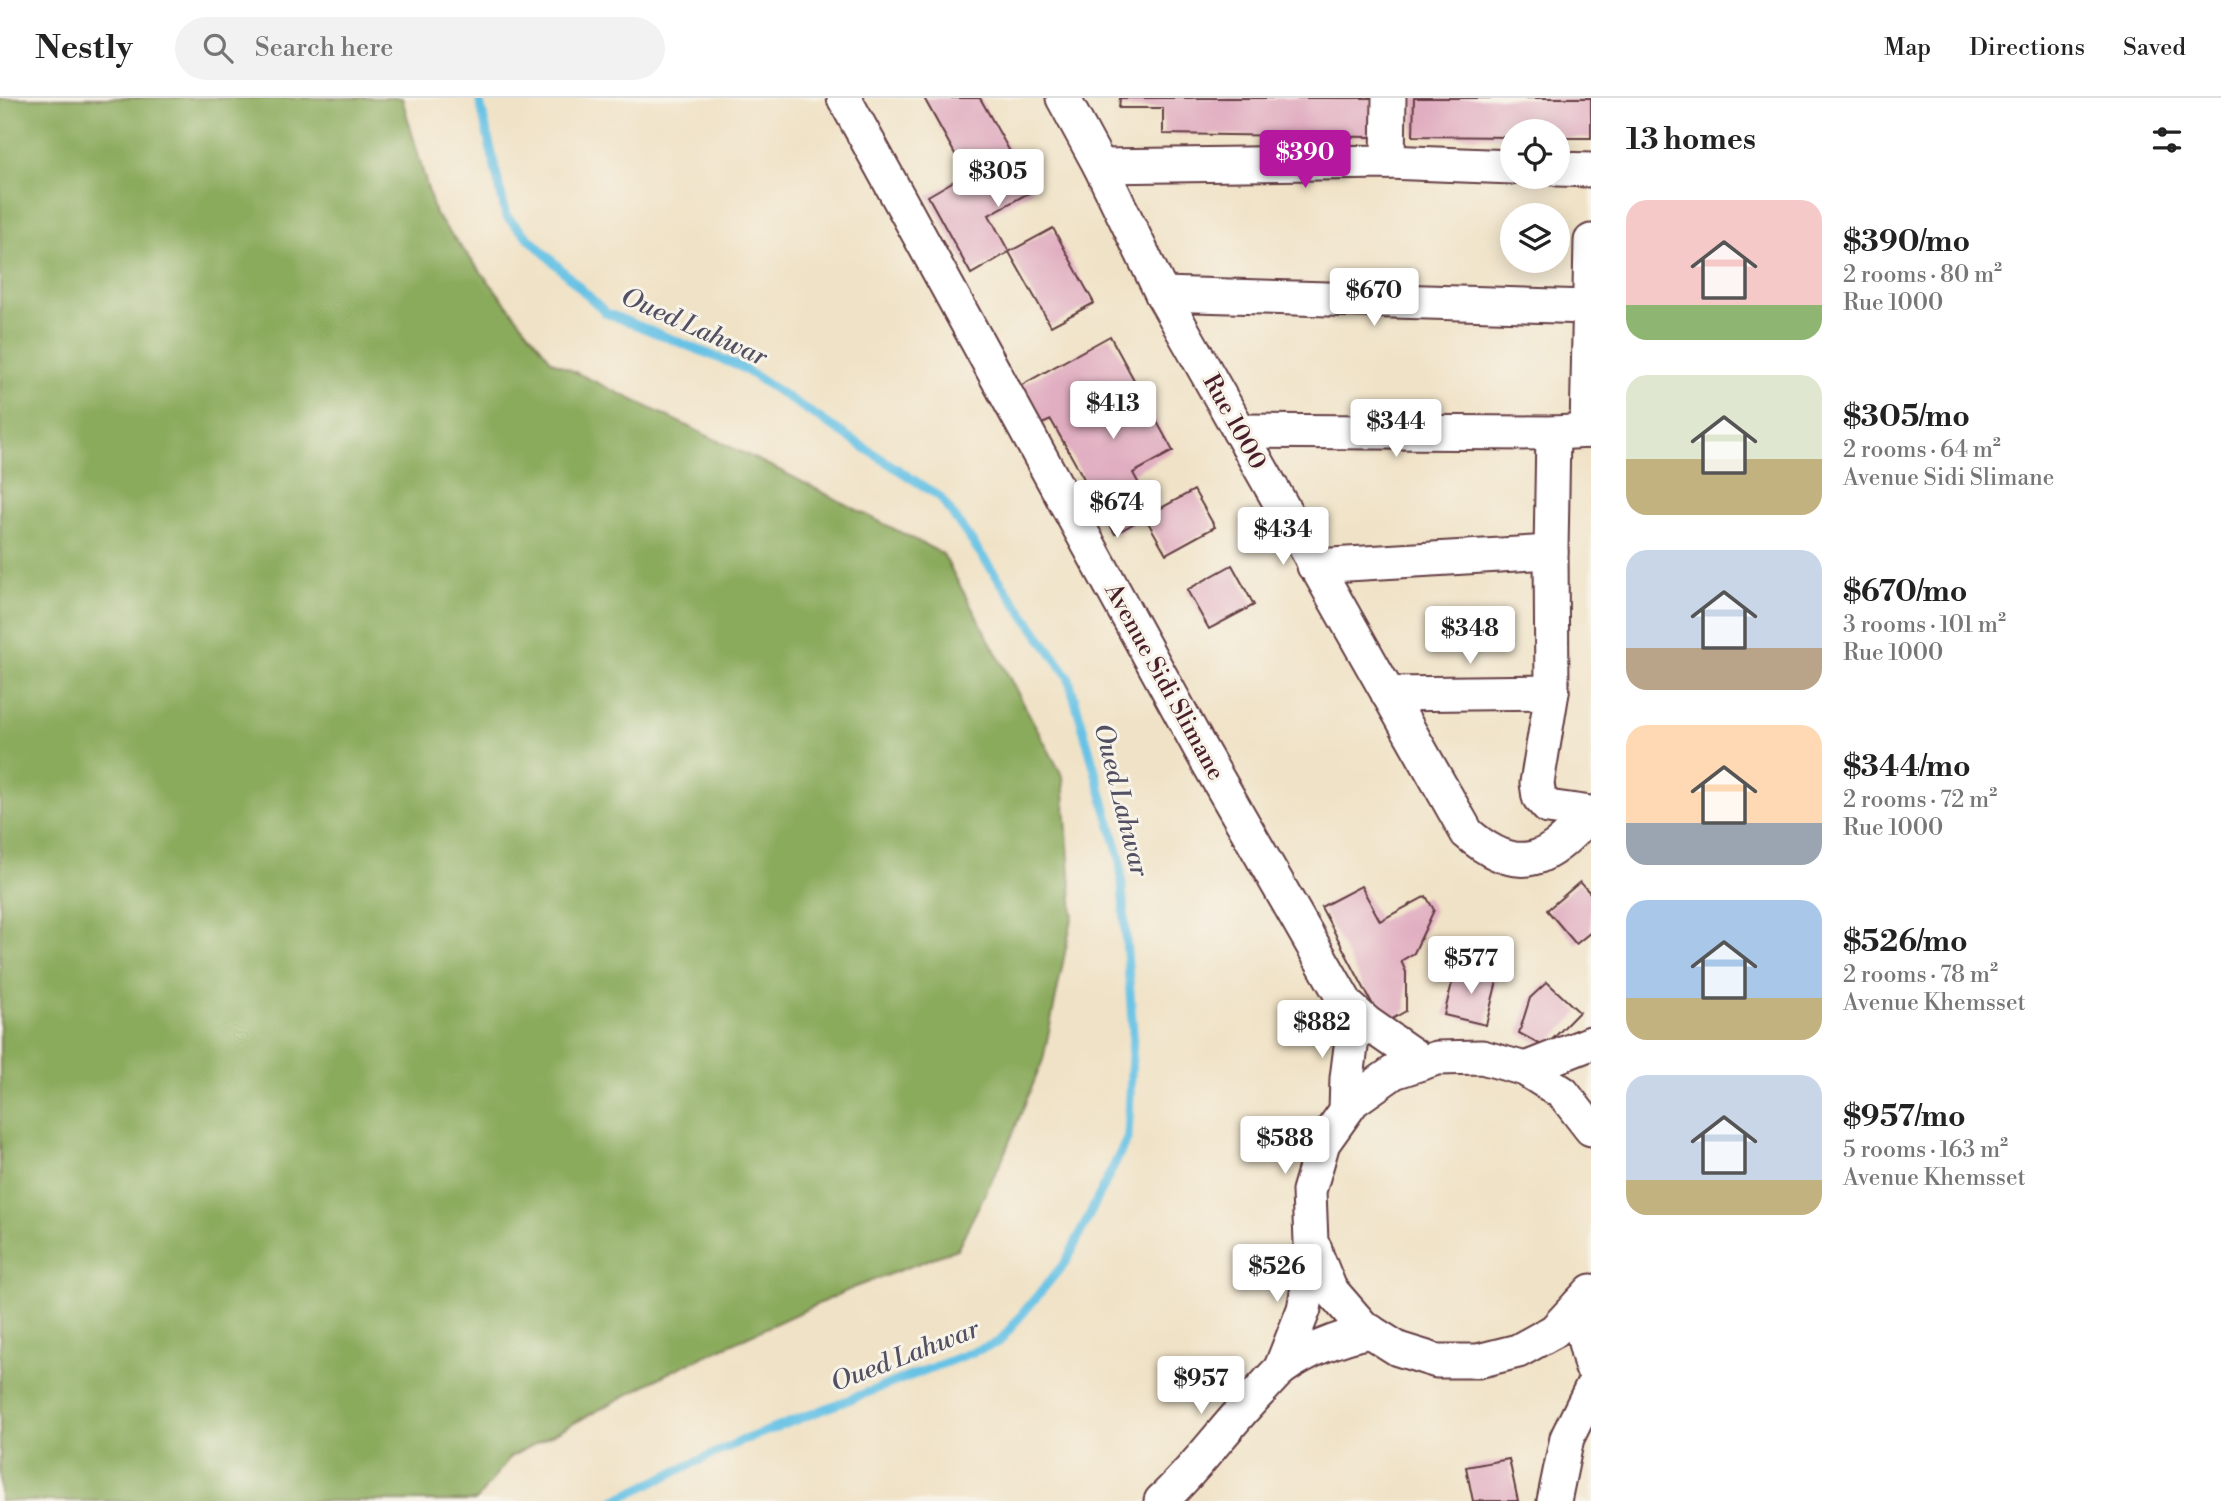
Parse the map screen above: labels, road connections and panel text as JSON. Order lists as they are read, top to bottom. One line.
{"streets":{"street":["Rue 1000","Avenue Sidi Slimane"]},"water":["Oued Lahwar"],"page":{"header":"Nestly","search":"Search here","nav":["Map","Directions","Saved"],"heading":"13 homes","price":["$390","$305","$670","$413","$344","$674","$434","$348","$577","$882","$588","$526","$957"],"list":[{"name":"$390/mo","note":"2 rooms · 80 m² · Rue 1000"},{"name":"$305/mo","note":"2 rooms · 64 m² · Avenue Sidi Slimane"},{"name":"$670/mo","note":"3 rooms · 101 m² · Rue 1000"},{"name":"$344/mo","note":"2 rooms · 72 m² · Rue 1000"},{"name":"$526/mo","note":"2 rooms · 78 m² · Avenue Khemsset"},{"name":"$957/mo","note":"5 rooms · 163 m² · Avenue Khemsset"}]}}
